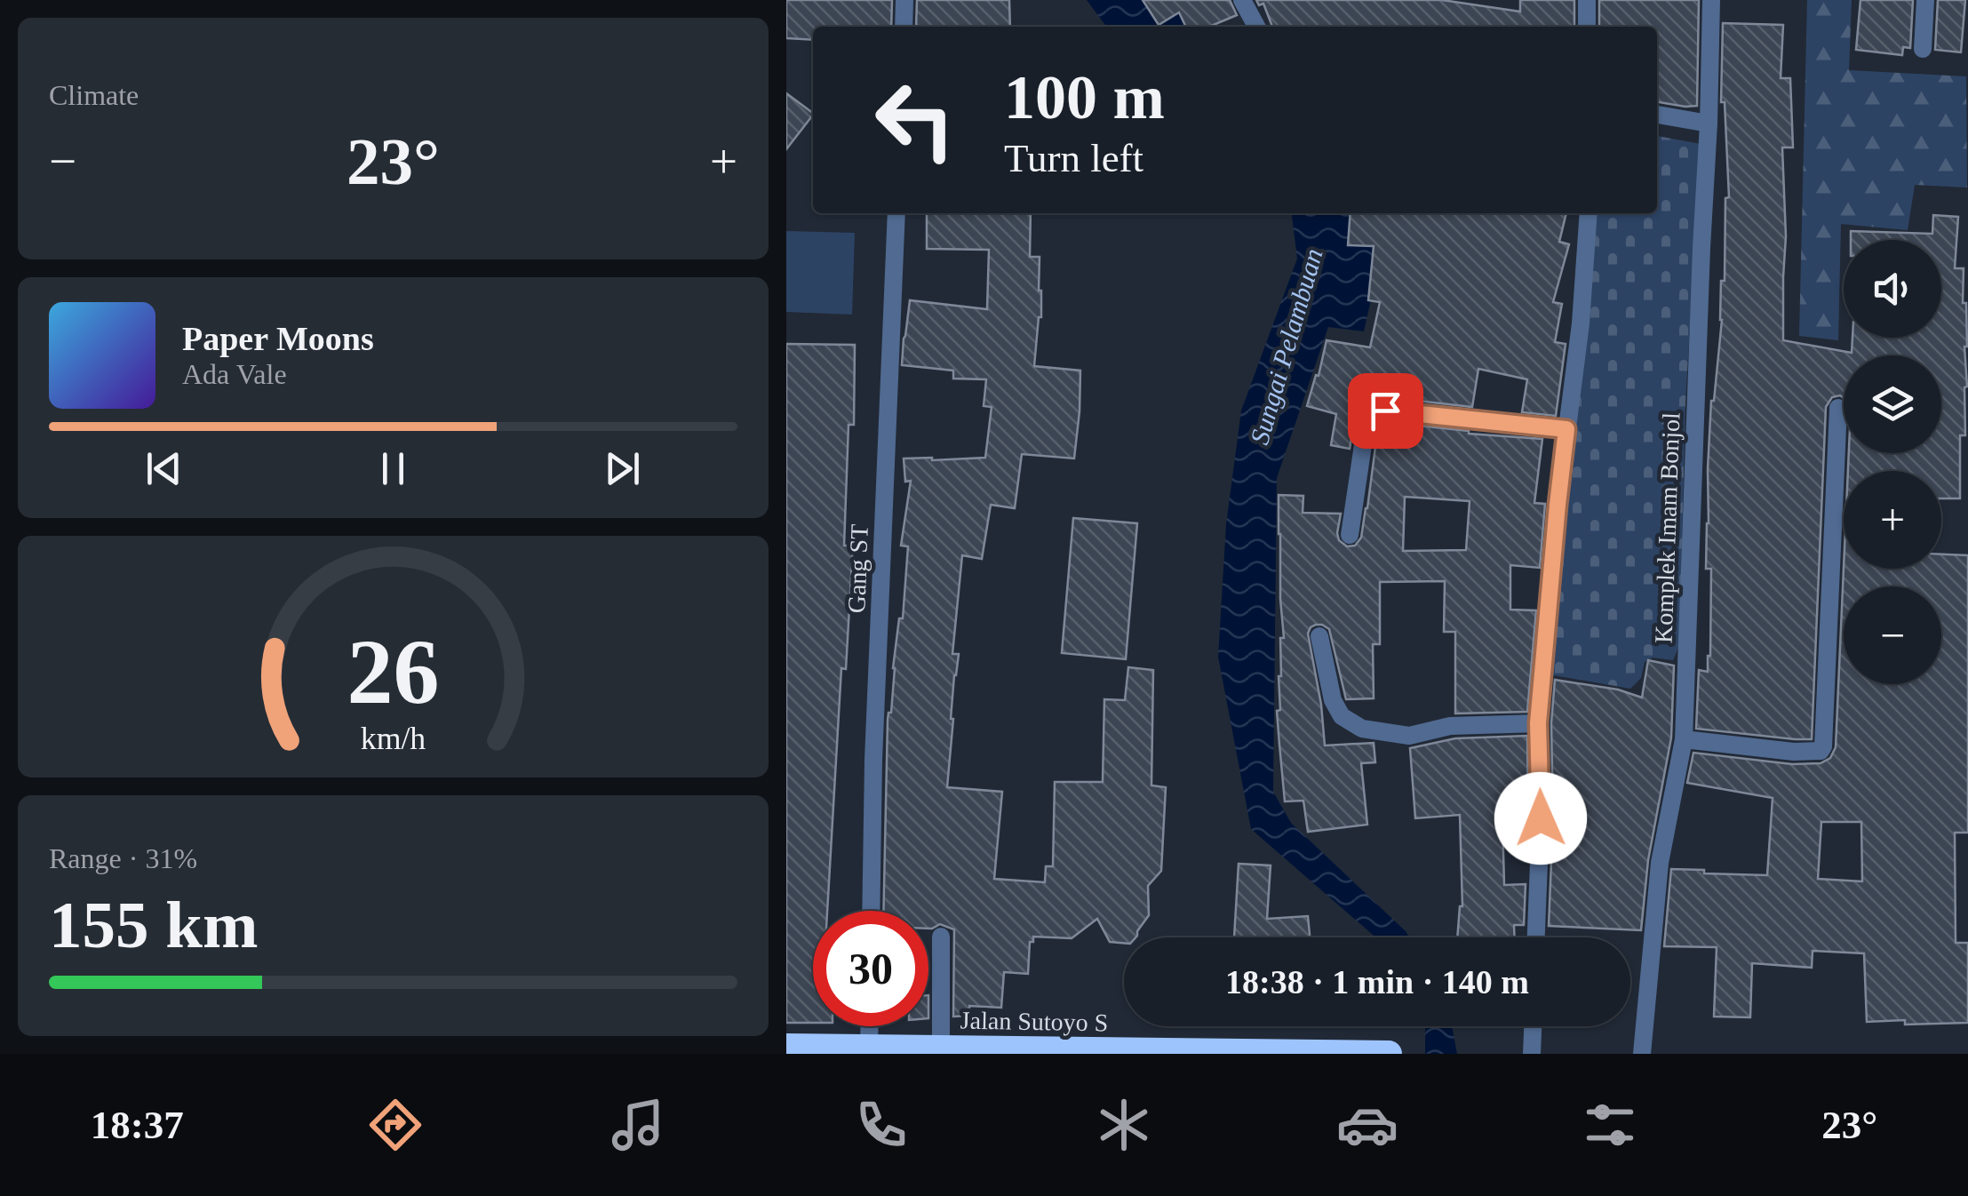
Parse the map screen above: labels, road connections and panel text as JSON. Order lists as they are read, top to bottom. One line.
{"streets":{"highway":["Jalan Sutoyo S"],"street":["Komplek Imam Bonjol","Gang ST"]},"water":["Sungai Pelambuan"],"page":{"tile":["Climate",["Range · 31%","155 km"]],"turn":["100 m","Turn left"],"heat":["−","23°","+"],"map_buttons":["+","−"],"song":["Paper Moons","Ada Vale"],"limit":"30","trip":"18:38 · 1 min · 140 m","tabs":["18:37","23°"],"gauge":["26","km/h"]}}
